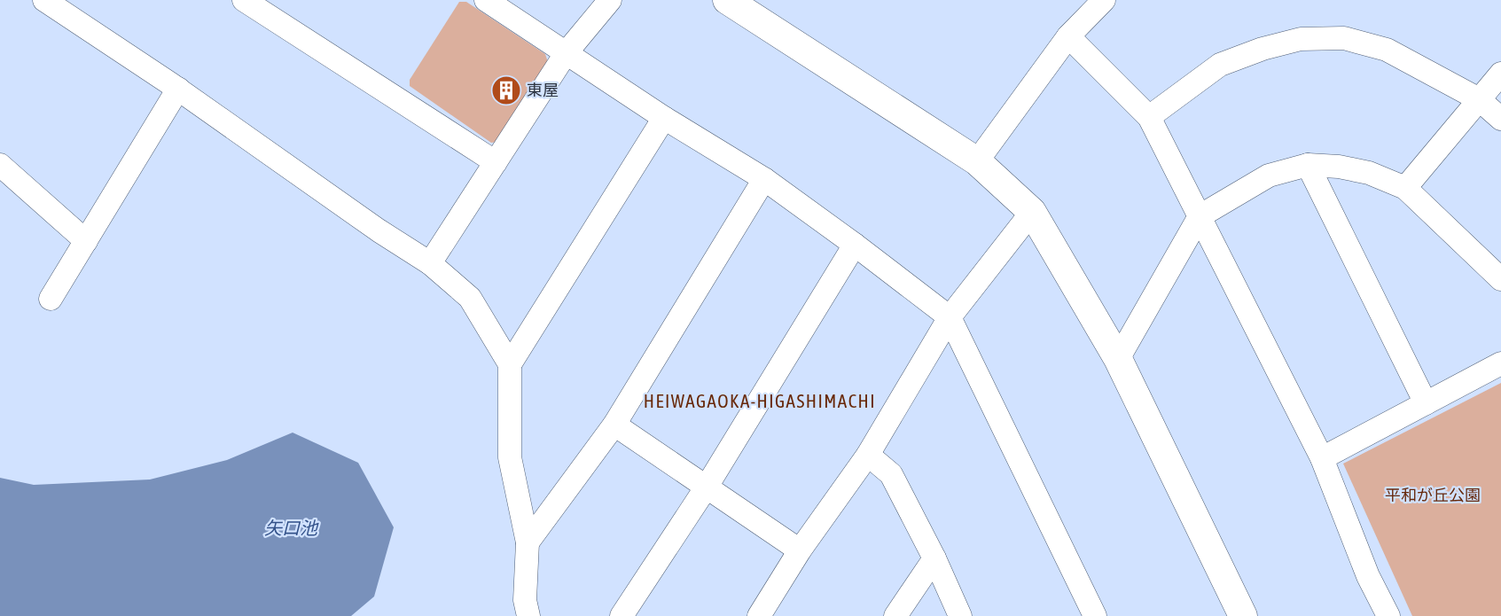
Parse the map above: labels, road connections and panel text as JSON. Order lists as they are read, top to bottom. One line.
{"districts":["HEIWAGAOKA-HIGASHIMACHI"],"water":["矢口池"],"parks":["平和が丘公園"],"places":{"building":["東屋"]}}
